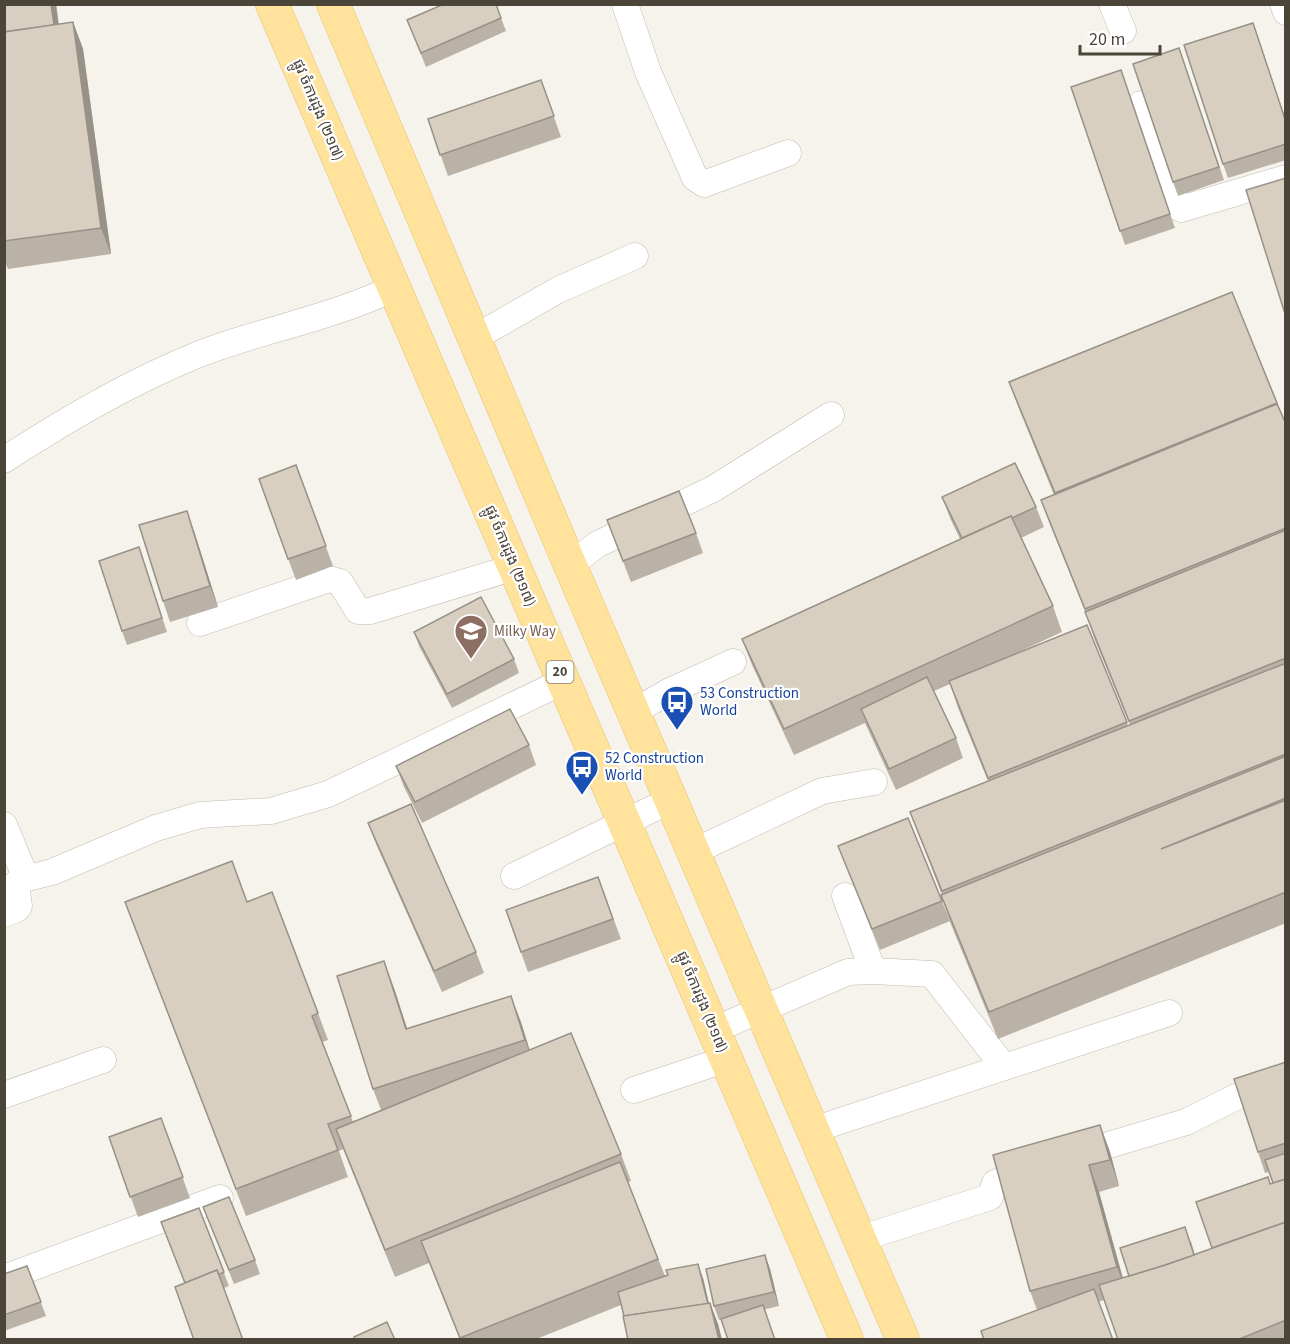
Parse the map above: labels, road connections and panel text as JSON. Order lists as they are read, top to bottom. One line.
{"streets":{"main road":["ផ្លូវ ចំការដូង (២១៧)","20"]},"places":{"school or university":["Milky Way"],"bus stop":["53 Construction World","52 Construction World"]},"scale_bar":"20 m"}
